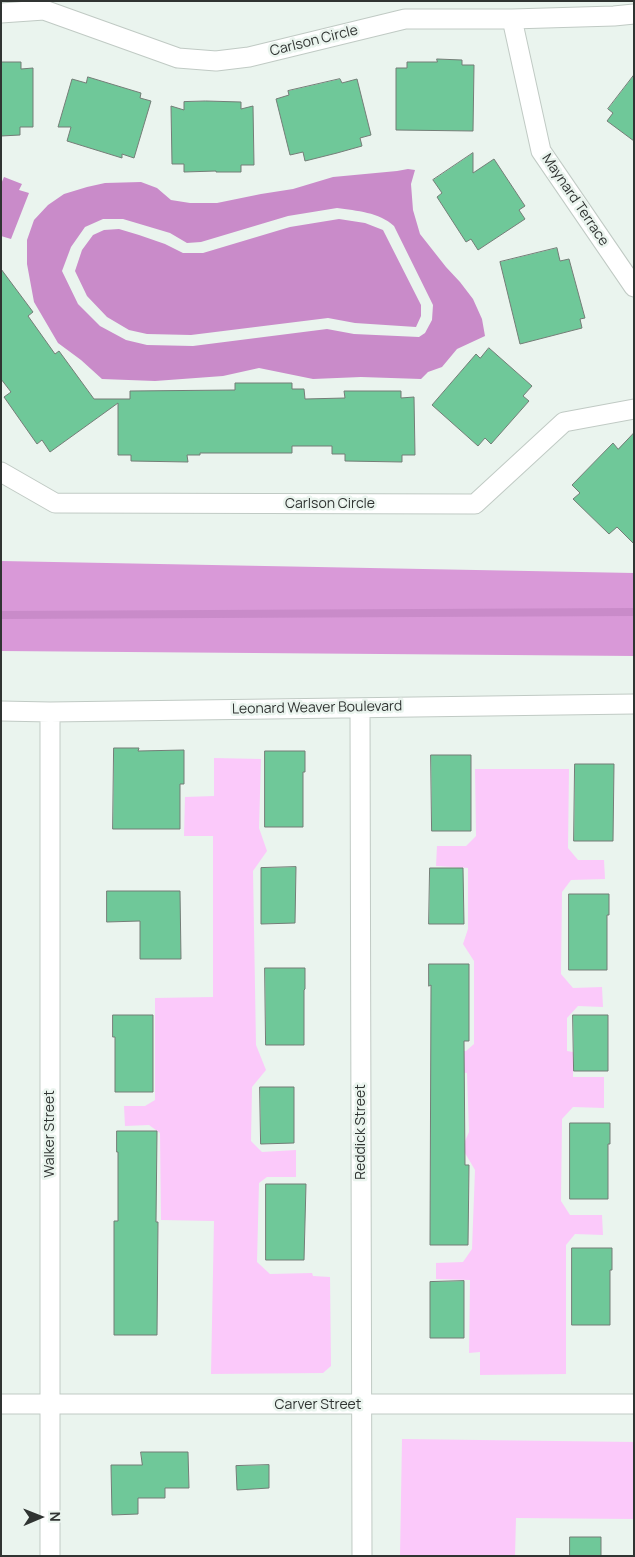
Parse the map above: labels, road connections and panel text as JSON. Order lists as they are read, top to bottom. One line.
{"streets":{"street":["Carlson Circle","Maynard Terrace","Leonard Weaver Boulevard","Reddick Street","Walker Street","Carver Street"]},"crossings":[["Carlson Circle","Maynard Terrace"],["Leonard Weaver Boulevard","Reddick Street"],["Leonard Weaver Boulevard","Walker Street"],["Reddick Street","Carver Street"],["Walker Street","Carver Street"]],"north":"right"}
